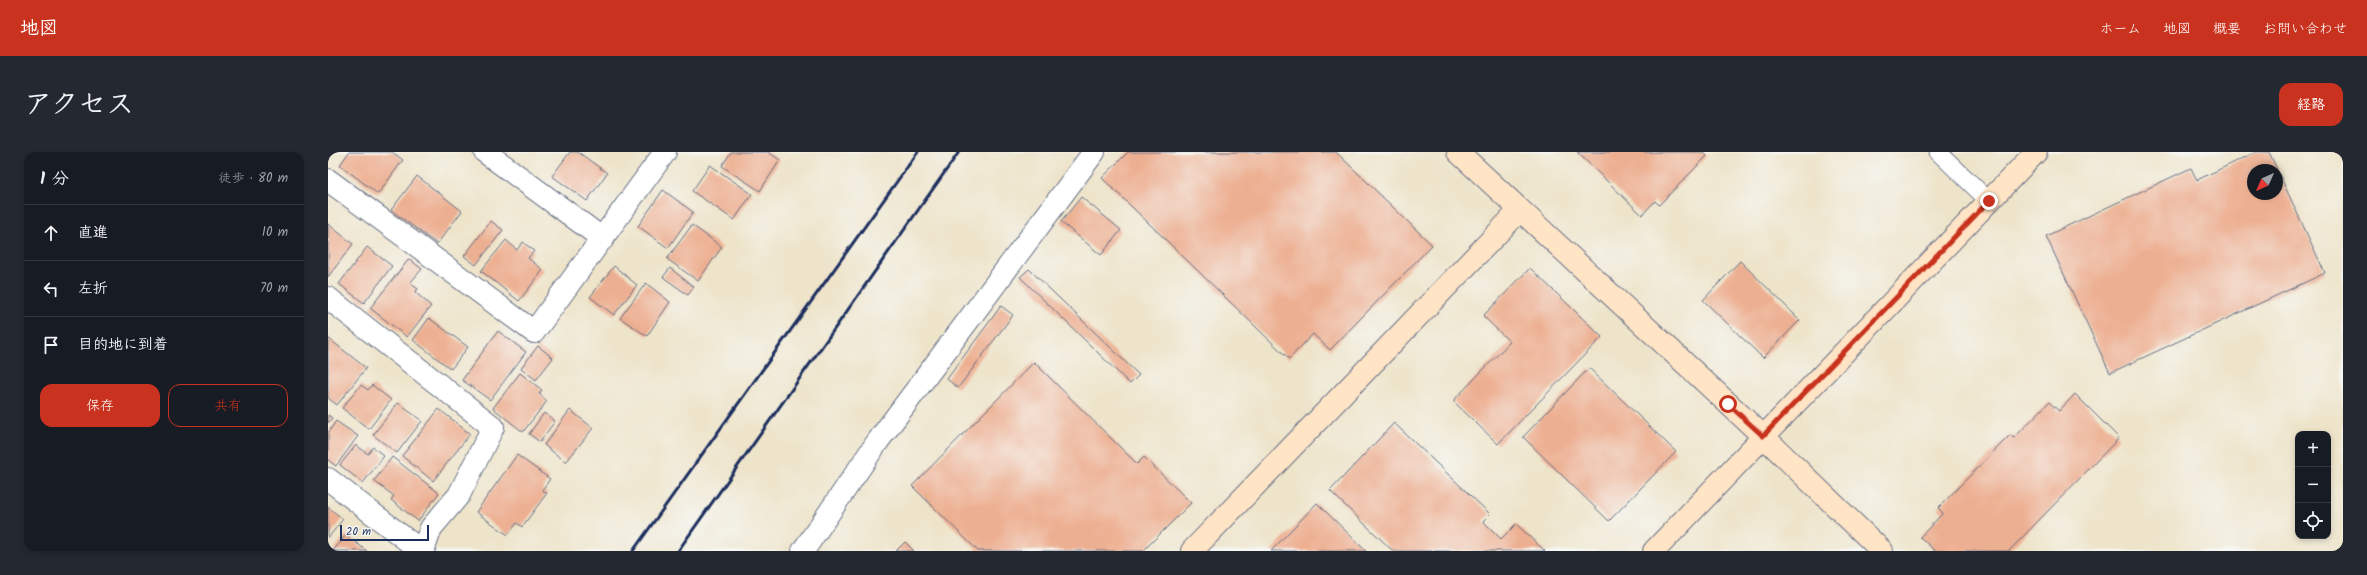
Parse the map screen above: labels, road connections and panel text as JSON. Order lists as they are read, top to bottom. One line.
{"scale_bar":"20 m","north":"bottom left","page":{"header":"地図","nav":["ホーム","地図","概要","お問い合わせ"],"title":"アクセス","buttons":["経路",["保存","共有"]],"heading":["1 分","徒歩 · 80 m"],"list":[["直進","10 m"],["左折","70 m"],"目的地に到着"],"map_buttons":["+","−"],"scale":"20 m"}}
